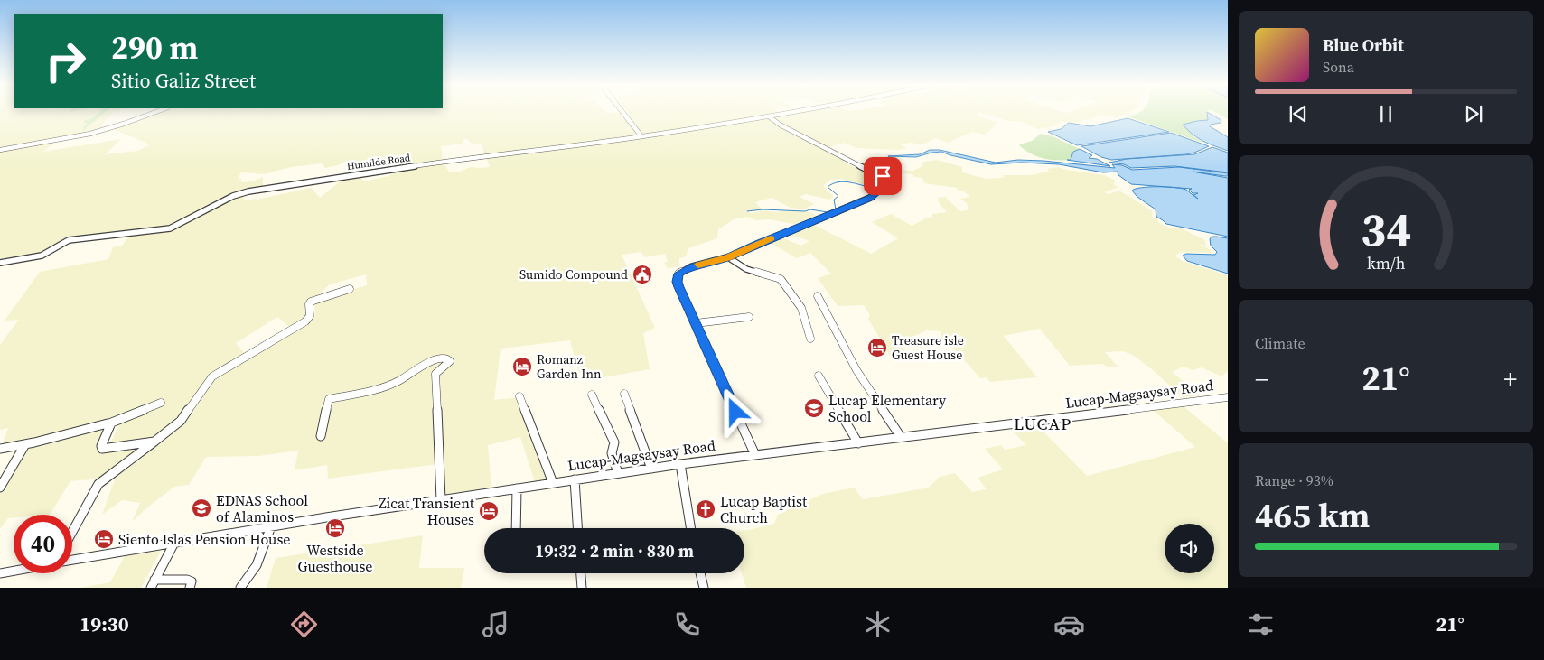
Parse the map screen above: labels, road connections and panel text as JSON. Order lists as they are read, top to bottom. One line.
{"streets":{"street":["Humilde Road","Lucap-Magsaysay Road"]},"districts":["LUCAP"],"places":{"public building":["Sumido Compound"],"hotel":["Treasure isle Guest House","Romanz Garden Inn","Zicat Transient Houses","Westside Guesthouse","Siento Islas Pension House"],"school or university":["Lucap Elementary School","EDNAS School of Alaminos"],"church":["Lucap Baptist Church"]},"page":{"turn":["290 m","Sitio Galiz Street"],"song":["Blue Orbit","Sona"],"tile":["Climate",["Range · 93%","465 km"]],"heat":["−","21°","+"],"limit":"40","trip":"19:32 · 2 min · 830 m","tabs":["19:30","21°"],"gauge":["34","km/h"]}}
